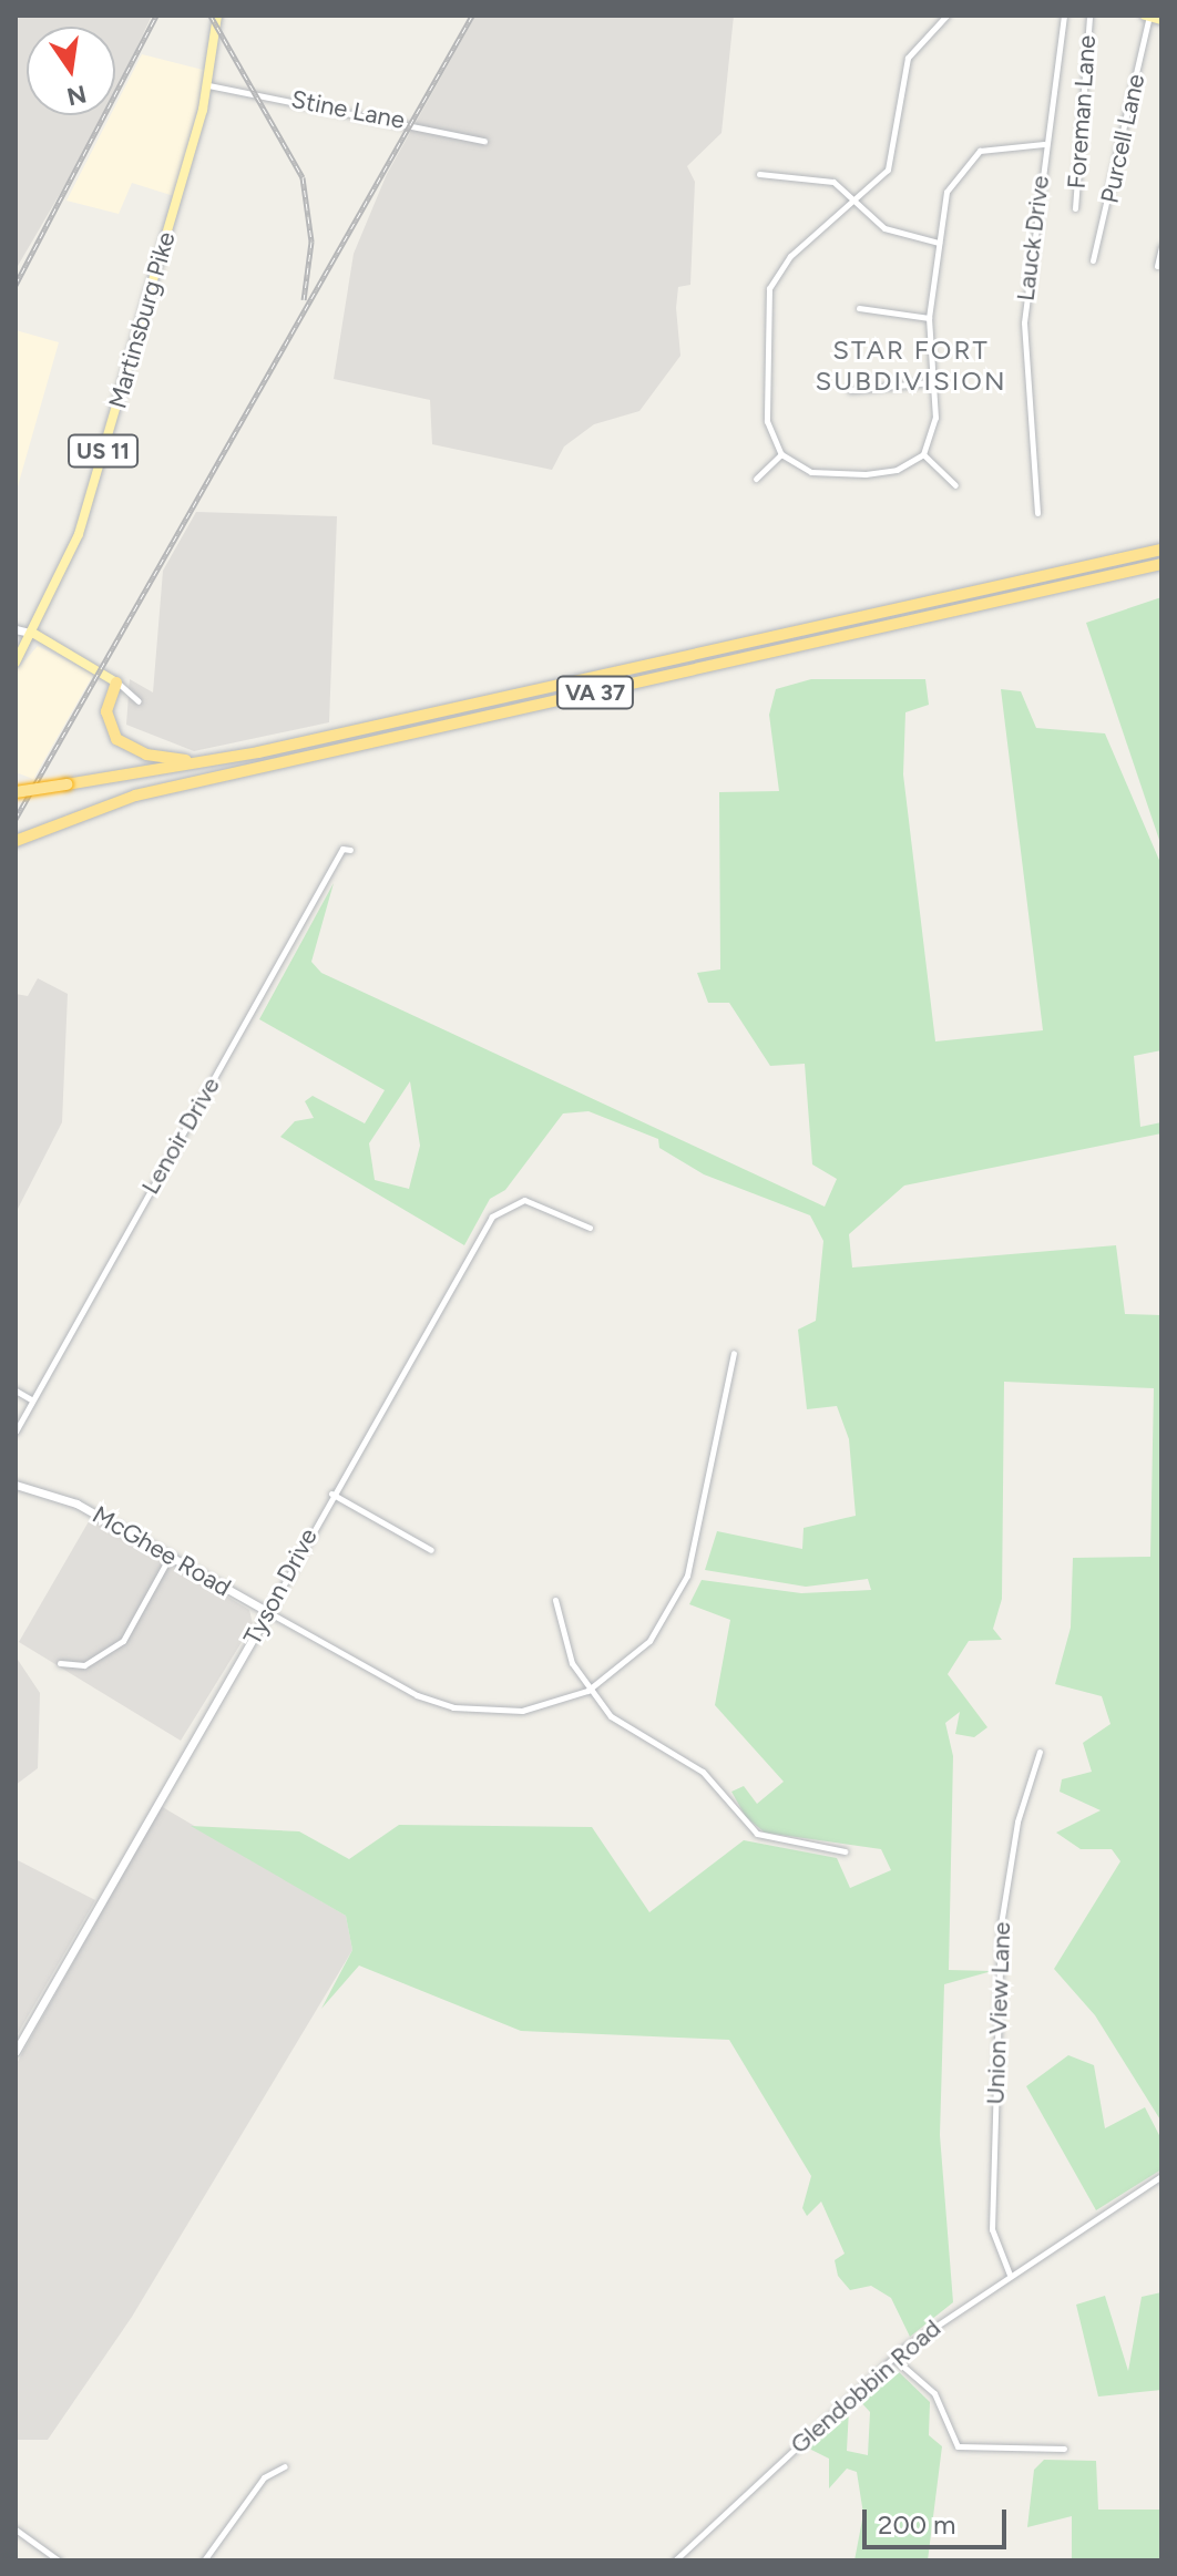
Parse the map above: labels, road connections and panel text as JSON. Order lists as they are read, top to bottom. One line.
{"streets":{"highway":["VA 37"],"main road":["Martinsburg Pike","US 11"],"street":["Stine Lane","Foreman Lane","Purcell Lane","Lauck Drive","Lenoir Drive","McGhee Road","Tyson Drive","Union View Lane","Glendobbin Road"]},"crossings":[["Stine Lane","Martinsburg Pike"],["McGhee Road","Tyson Drive"],["Union View Lane","Glendobbin Road"]],"districts":["STAR FORT SUBDIVISION"],"scale_bar":"200 m","north":"bottom"}
